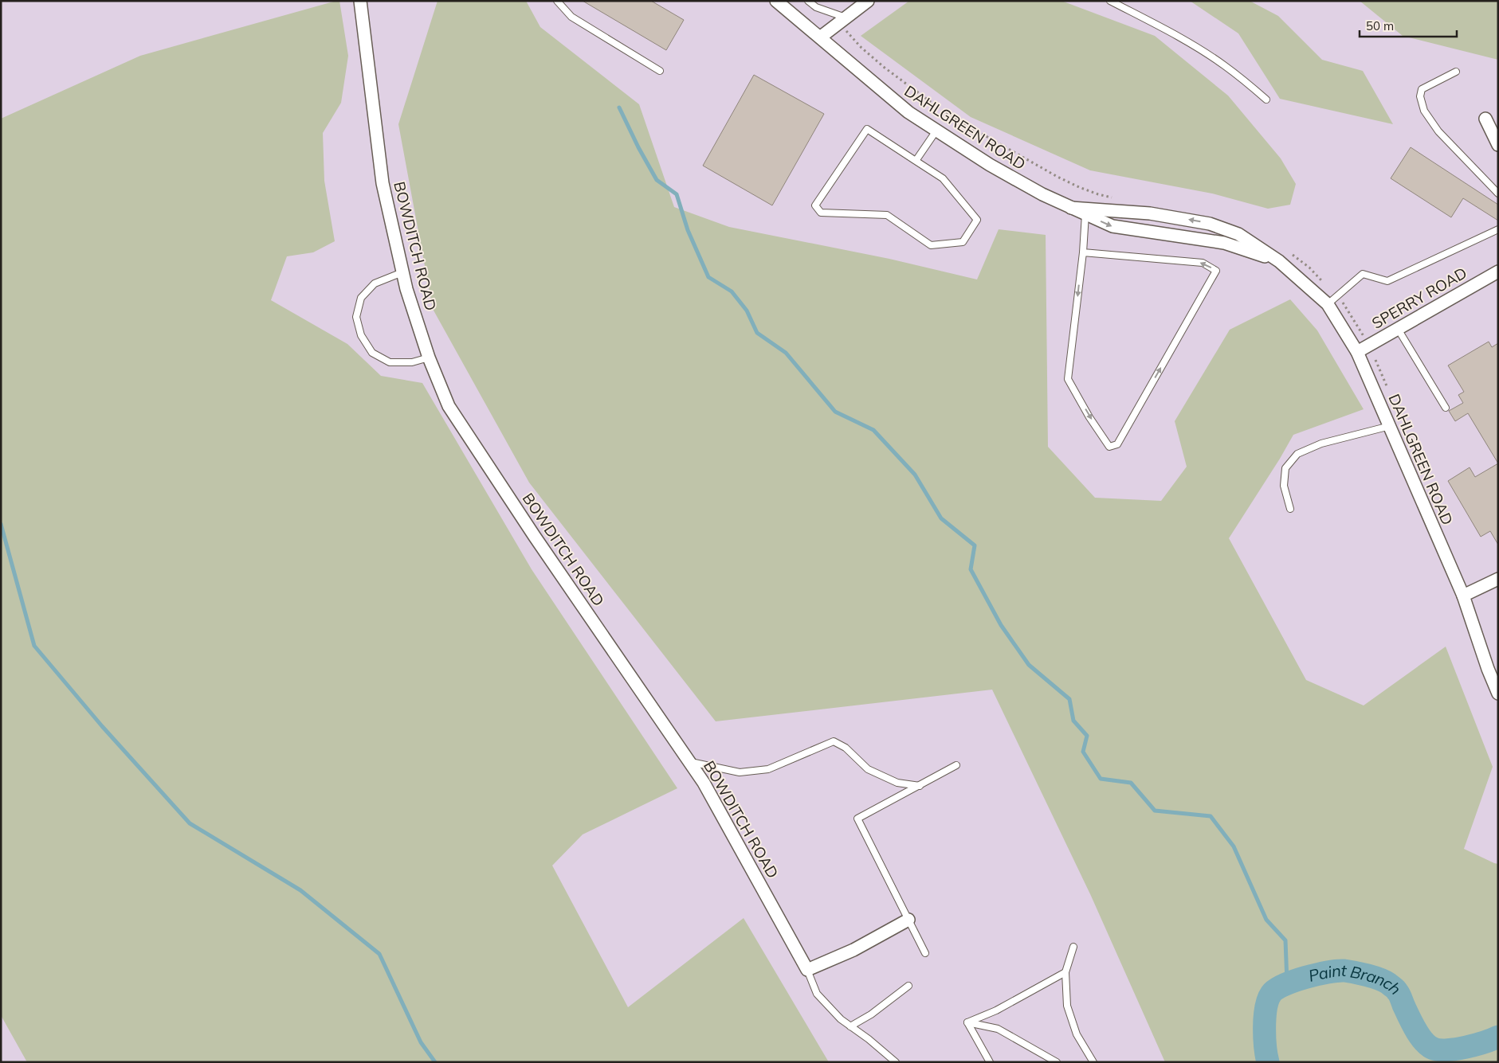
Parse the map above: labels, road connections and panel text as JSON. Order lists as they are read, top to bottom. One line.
{"streets":{"street":["DAHLGREEN ROAD","BOWDITCH ROAD","SPERRY ROAD"]},"crossings":[["DAHLGREEN ROAD","SPERRY ROAD"]],"water":["Paint Branch"],"scale_bar":"50 m"}
